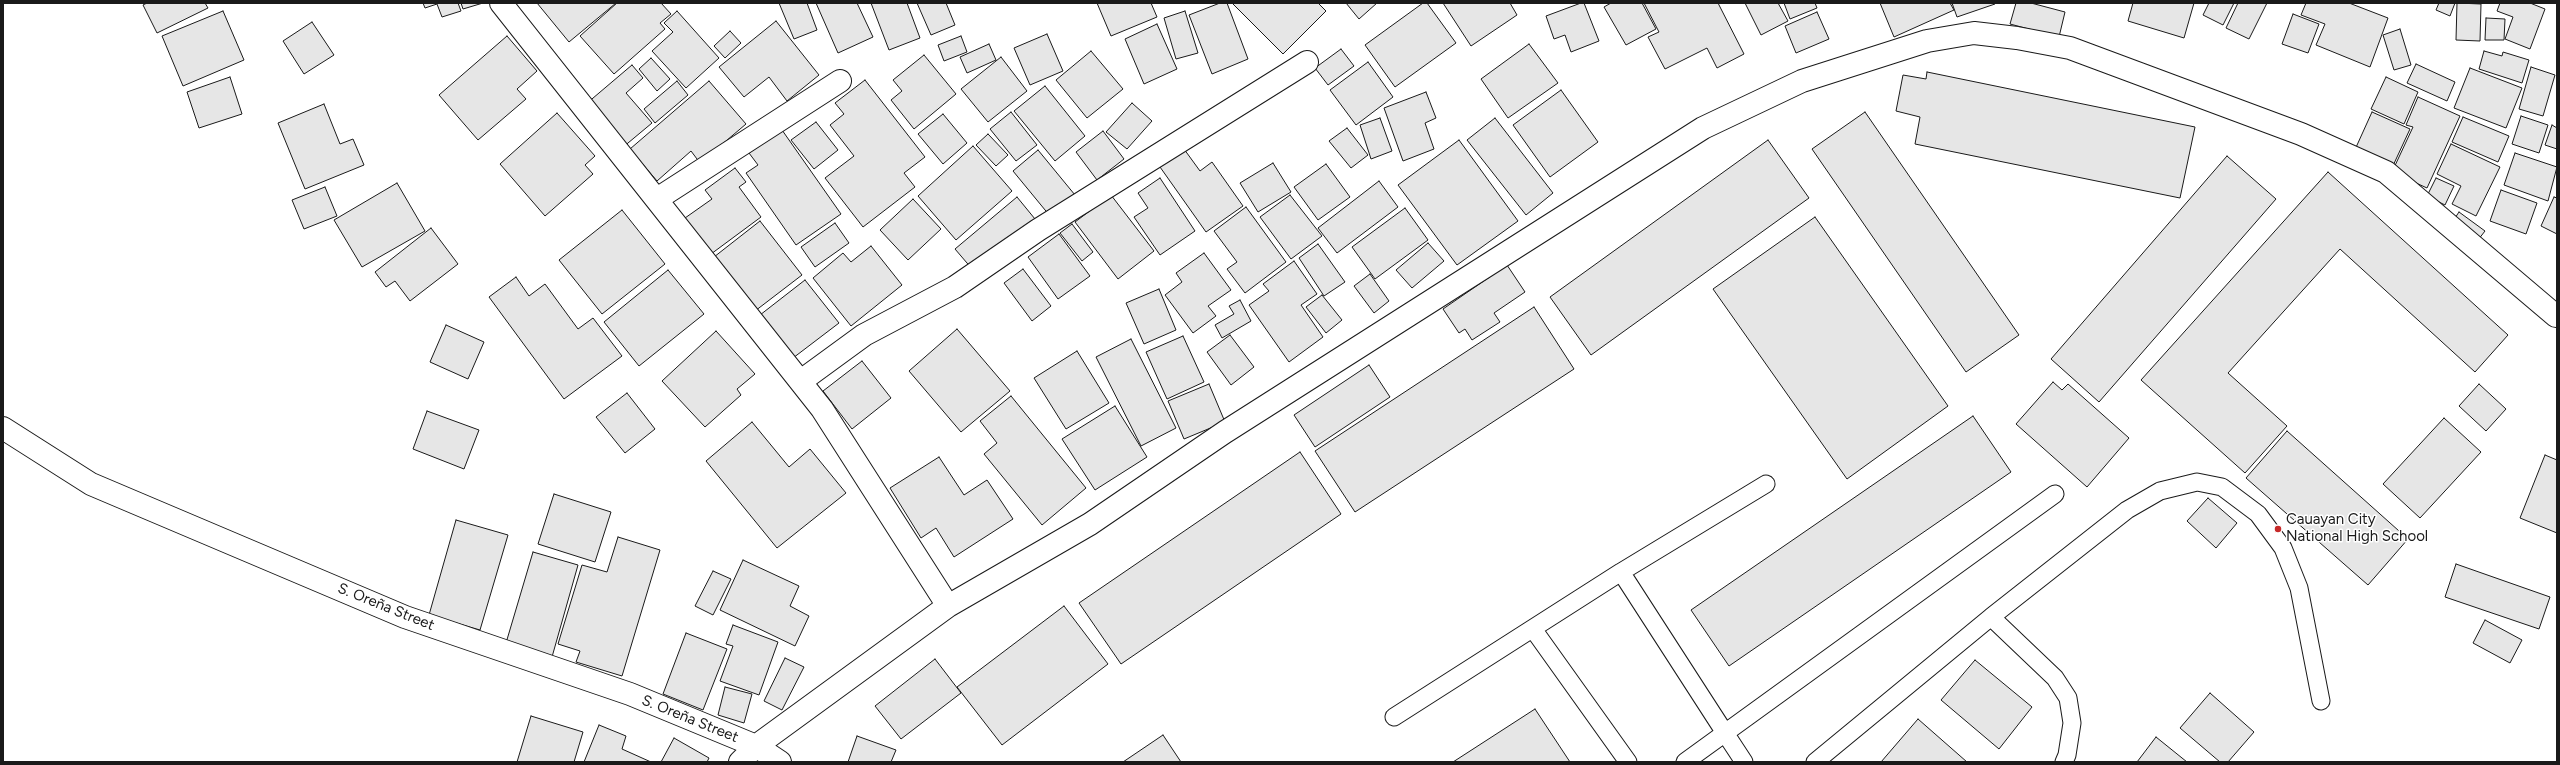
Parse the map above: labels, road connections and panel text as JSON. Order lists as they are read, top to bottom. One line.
{"streets":{"street":["S. Oreña Street"]},"places":["Cauayan City National High School"]}
